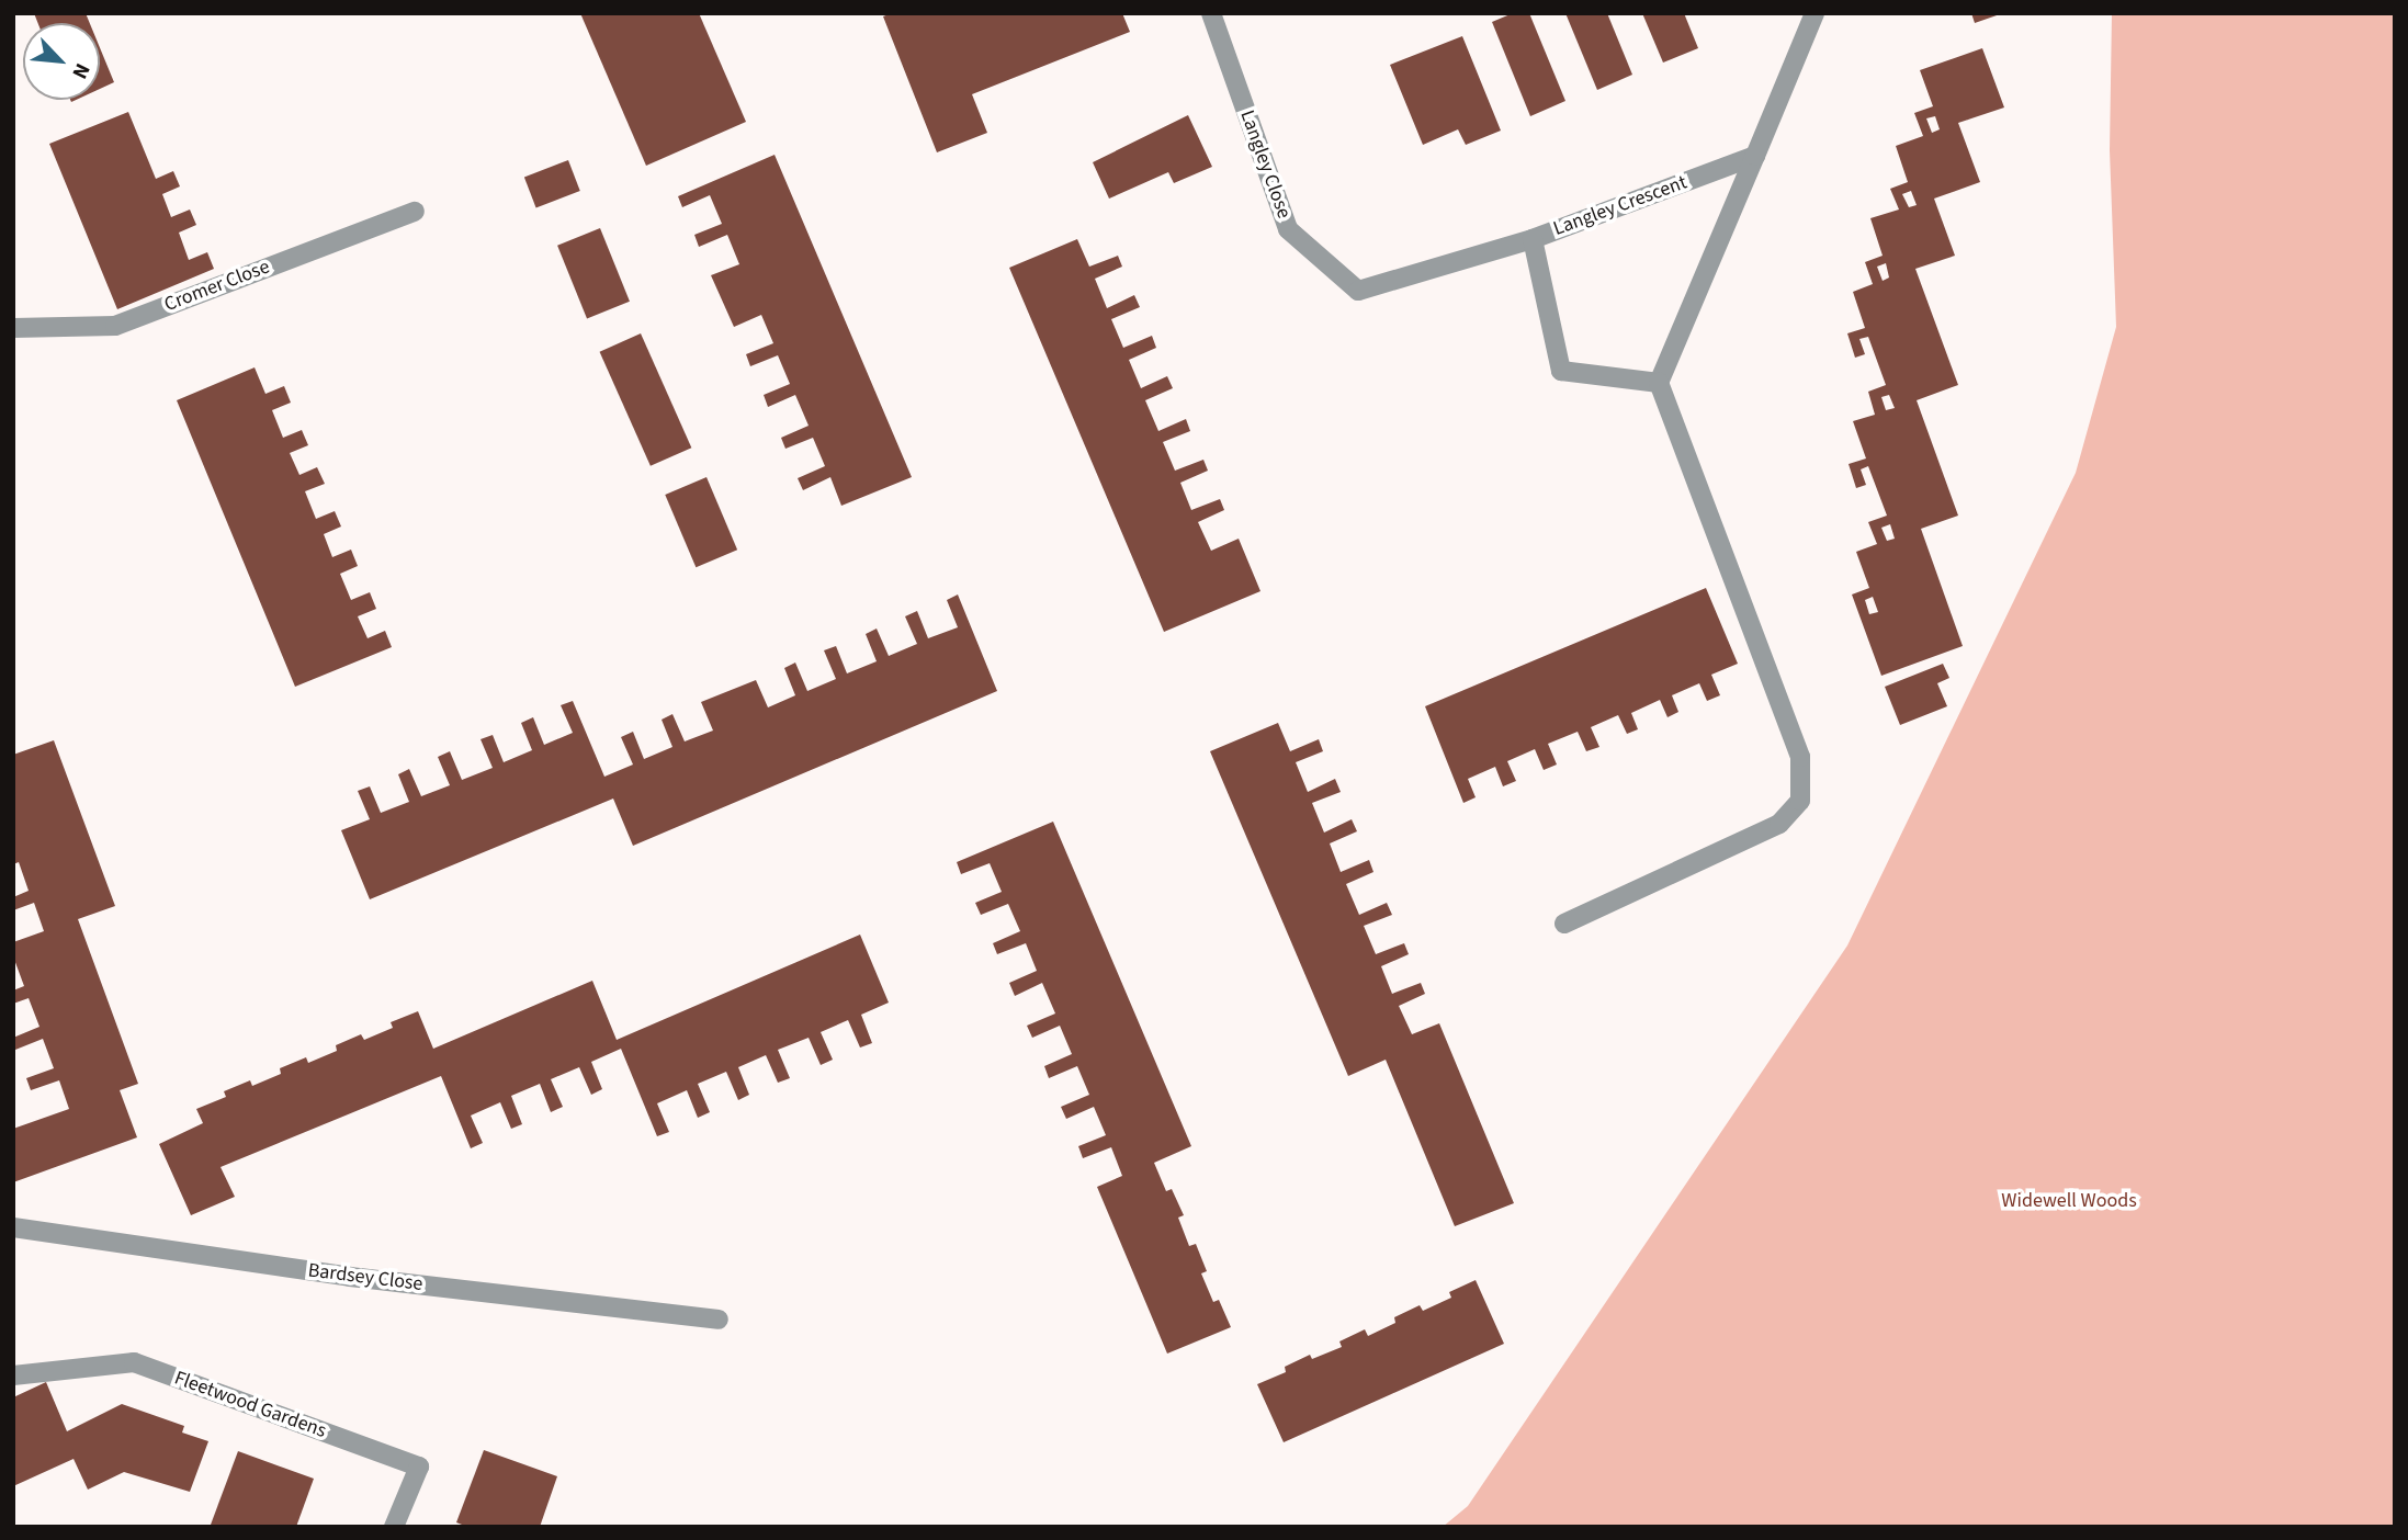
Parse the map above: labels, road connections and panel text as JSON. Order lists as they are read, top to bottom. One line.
{"streets":{"street":["Langley Close","Langley Crescent","Cromer Close","Bardsey Close","Fleetwood Gardens"]},"crossings":[["Langley Close","Langley Crescent"]],"parks":["Widewell Woods"],"north":"bottom right"}
